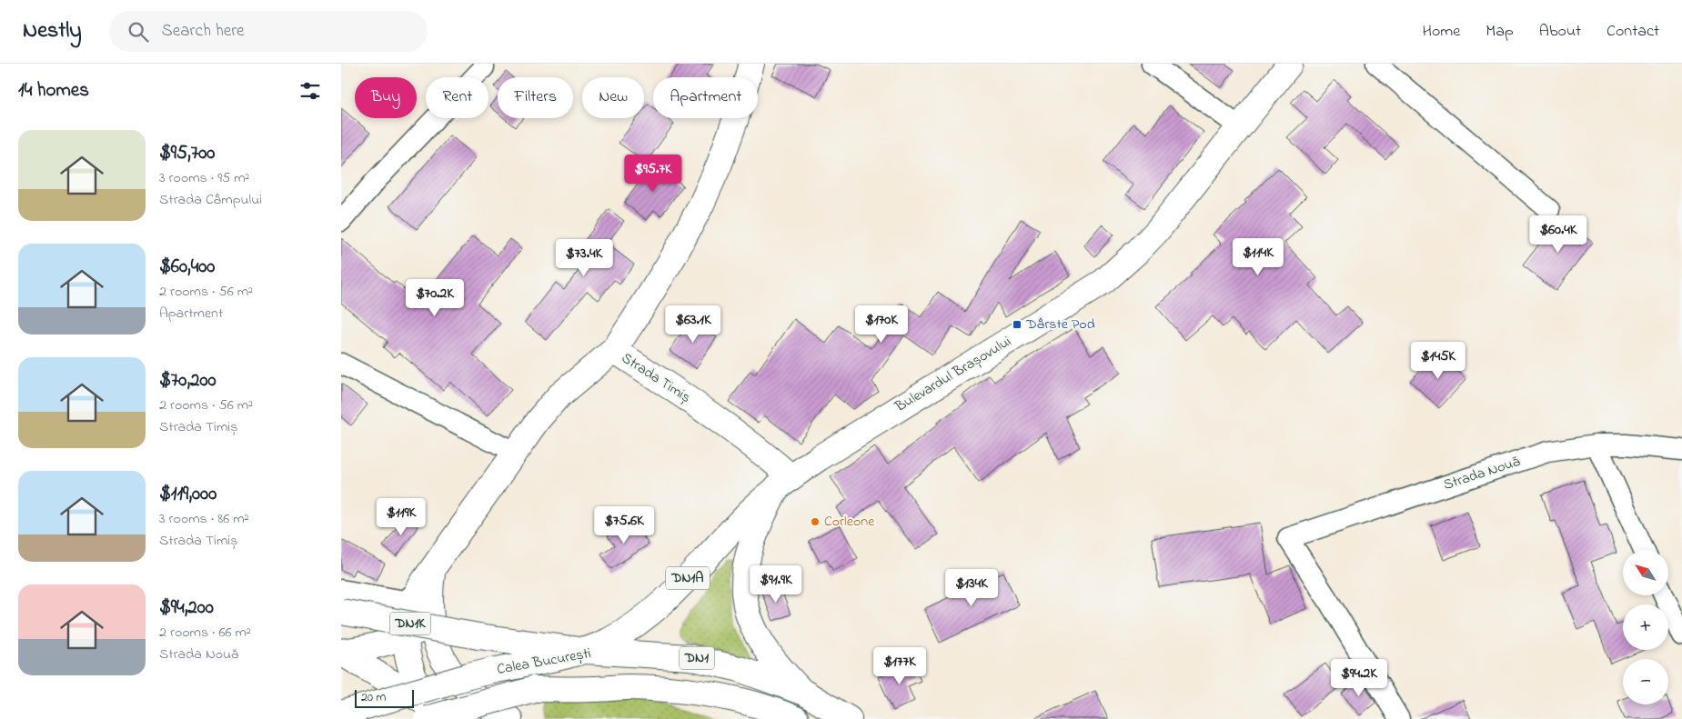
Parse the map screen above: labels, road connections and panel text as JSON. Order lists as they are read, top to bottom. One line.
{"streets":{"main road":["Bulevardul Brașovului","Strada Timiș","DN1A","DN1K","DN1","Calea București"],"street":["Strada Nouă"]},"crossings":[["Bulevardul Brașovului","Strada Timiș"],["Bulevardul Brașovului","DN1K"],["Bulevardul Brașovului","Calea București"],["Strada Timiș","DN1K"],["Strada Timiș","Calea București"],["DN1K","Calea București"]],"places":{"transit":["Dârste Pod"],"other":["Corleone"]},"scale_bar":"20 m","north":"top left","page":{"header":"Nestly","search":"Search here","nav":["Home","Map","About","Contact"],"heading":"14 homes","chip":["Buy","Rent","Filters","New","Apartment"],"list":[{"name":"$95,700","note":"3 rooms · 95 m² · Strada Câmpului"},{"name":"$60,400","note":"2 rooms · 56 m² · Apartment"},{"name":"$70,200","note":"2 rooms · 56 m² · Strada Timiș"},{"name":"$119,000","note":"3 rooms · 86 m² · Strada Timiș"},{"name":"$94,200","note":"2 rooms · 66 m² · Strada Nouă"}],"price":["$95.7K","$60.4K","$114K","$73.4K","$70.2K","$63.1K","$170K","$145K","$119K","$75.6K","$91.9K","$134K","$177K","$94.2K"],"map_buttons":["+","−"],"scale":"20 m"}}
